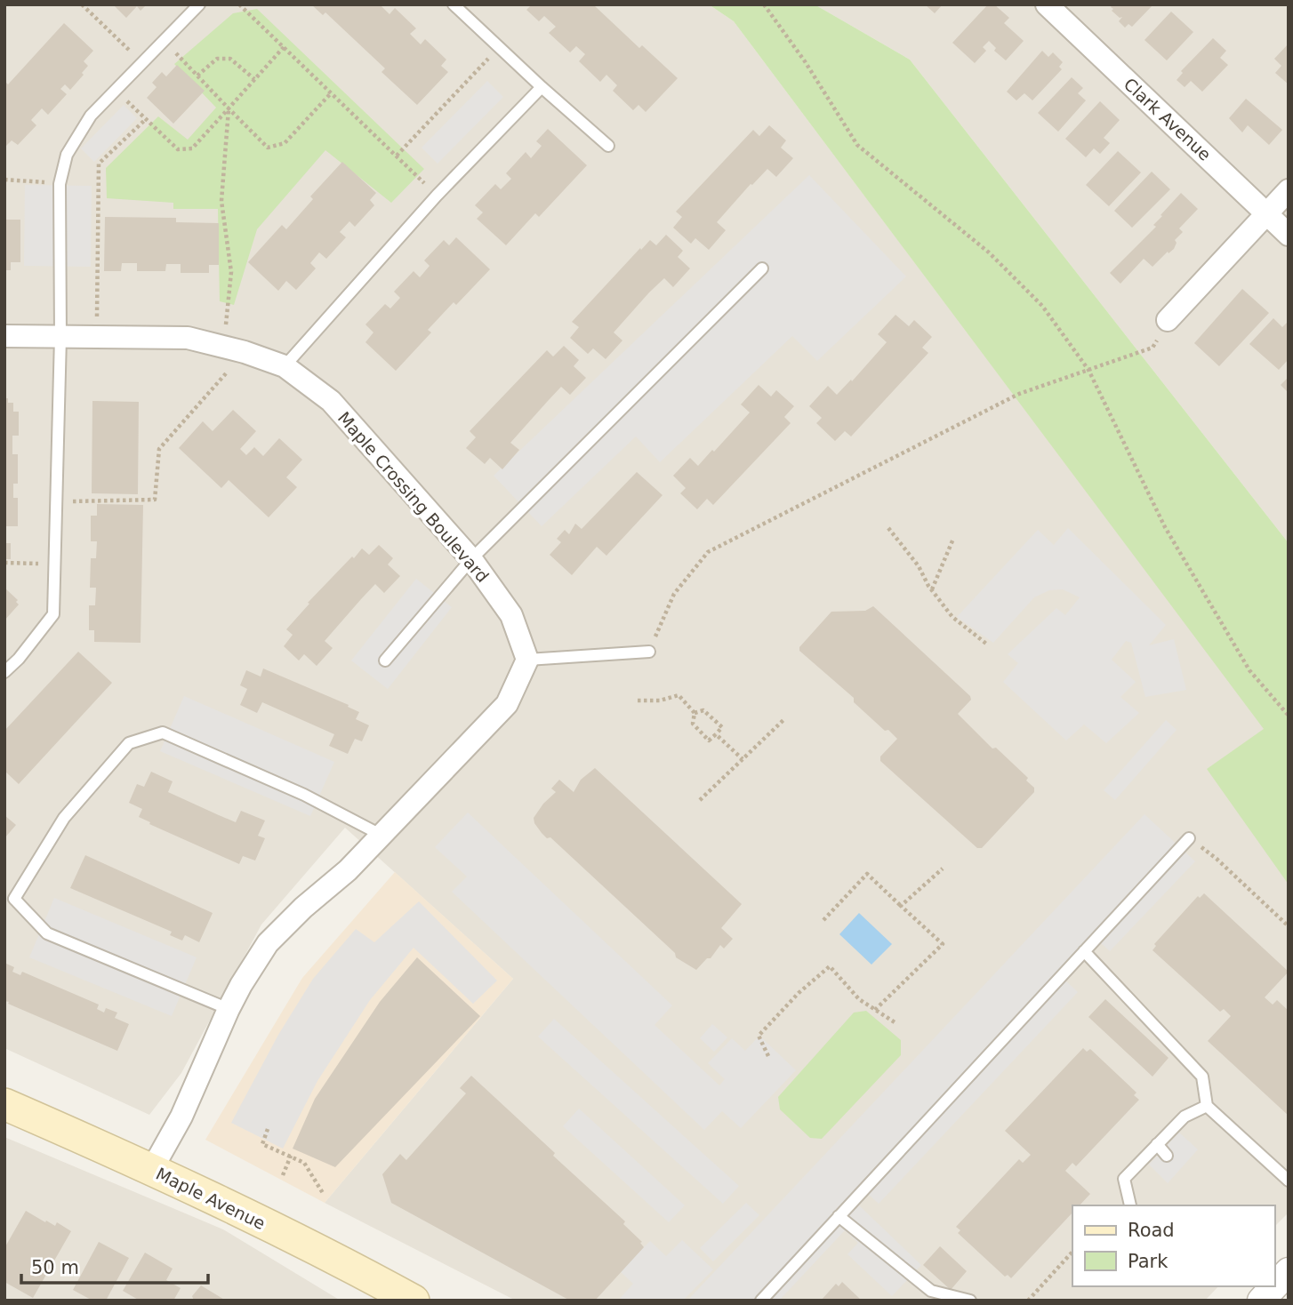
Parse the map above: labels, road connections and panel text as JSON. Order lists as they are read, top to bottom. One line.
{"streets":{"main road":["Maple Avenue"],"street":["Clark Avenue","Maple Crossing Boulevard"]},"legend":["Road","Park"],"scale_bar":"50 m"}
